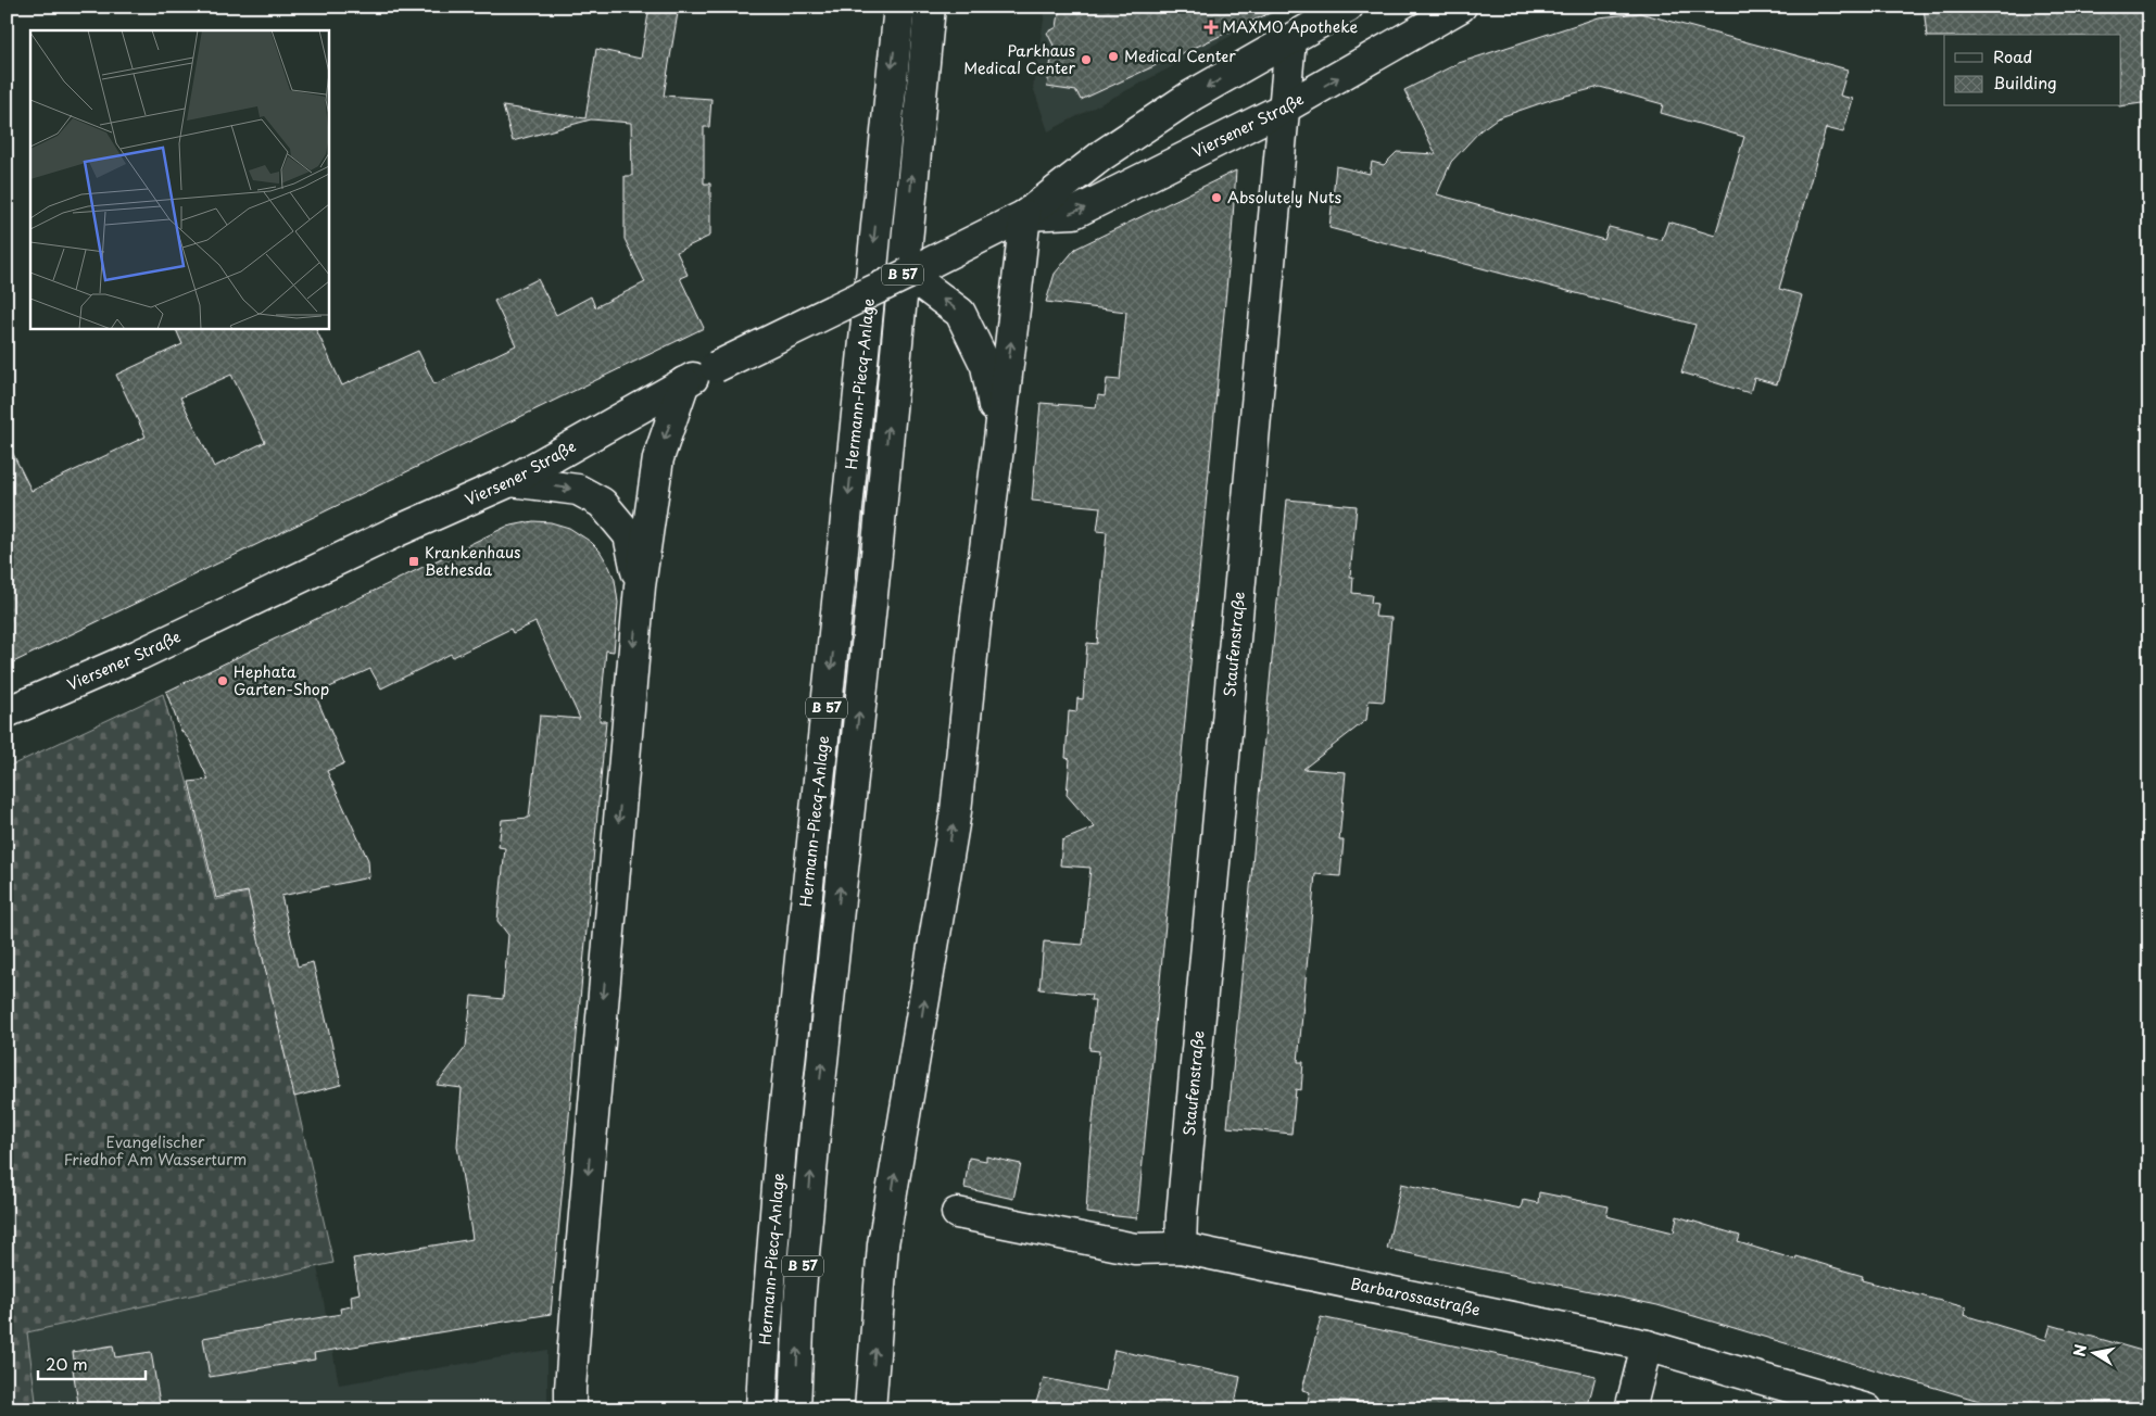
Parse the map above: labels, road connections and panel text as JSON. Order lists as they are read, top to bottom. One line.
{"streets":{"main road":["Viersener Straße","B 57","Hermann-Piecq-Anlage","Staufenstraße","Barbarossastraße"]},"crossings":[["Viersener Straße","Staufenstraße"],["Staufenstraße","Barbarossastraße"]],"parks":["Evangelischer Friedhof Am Wasserturm"],"places":{"health":["MAXMO Apotheke"],"other":["Medical Center","Parkhaus Medical Center","Absolutely Nuts","Hephata Garten-Shop"],"transit":["Krankenhaus Bethesda"]},"legend":["Road","Building"],"scale_bar":"20 m","north":"left"}
